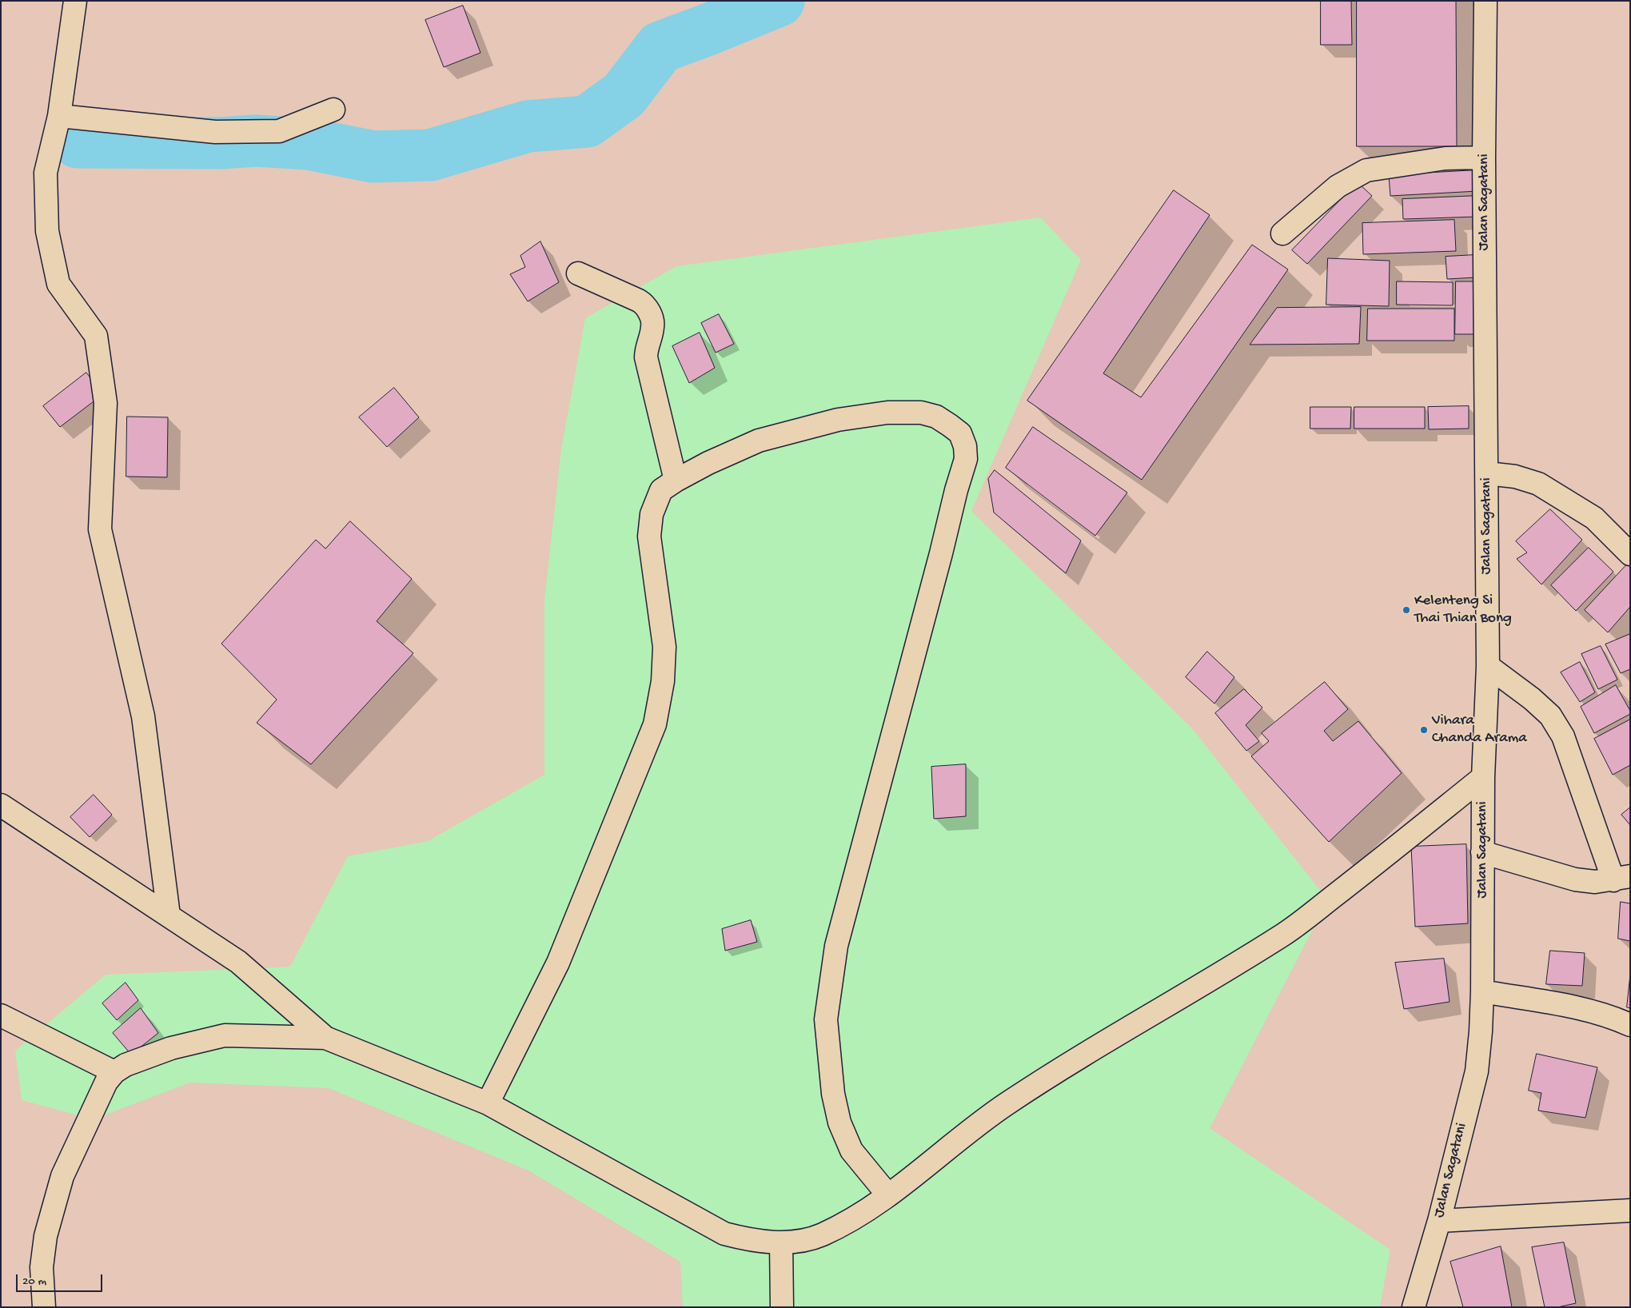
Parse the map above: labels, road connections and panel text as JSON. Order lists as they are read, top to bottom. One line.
{"streets":{"street":["Jalan Sagatani"]},"places":["Kelenteng Si Thai Thian Bong","Vihara Chanda Arama"],"scale_bar":"20 m"}
